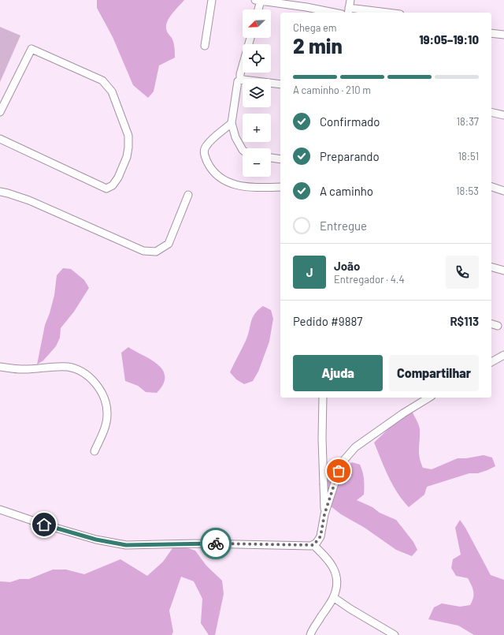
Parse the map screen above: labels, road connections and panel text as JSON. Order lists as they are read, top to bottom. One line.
{"north":"bottom left","page":{"map_buttons":["+","−"],"heading":["2 min","Chega em","19:05–19:10"],"panel":["João","Entregador · 4.4","Pedido #9887","R$113"],"bar":"A caminho · 210 m","list":[["Confirmado","18:37"],["Preparando","18:51"],["A caminho","18:53"],"Entregue"],"round":"J","buttons":["Ajuda","Compartilhar"]}}
